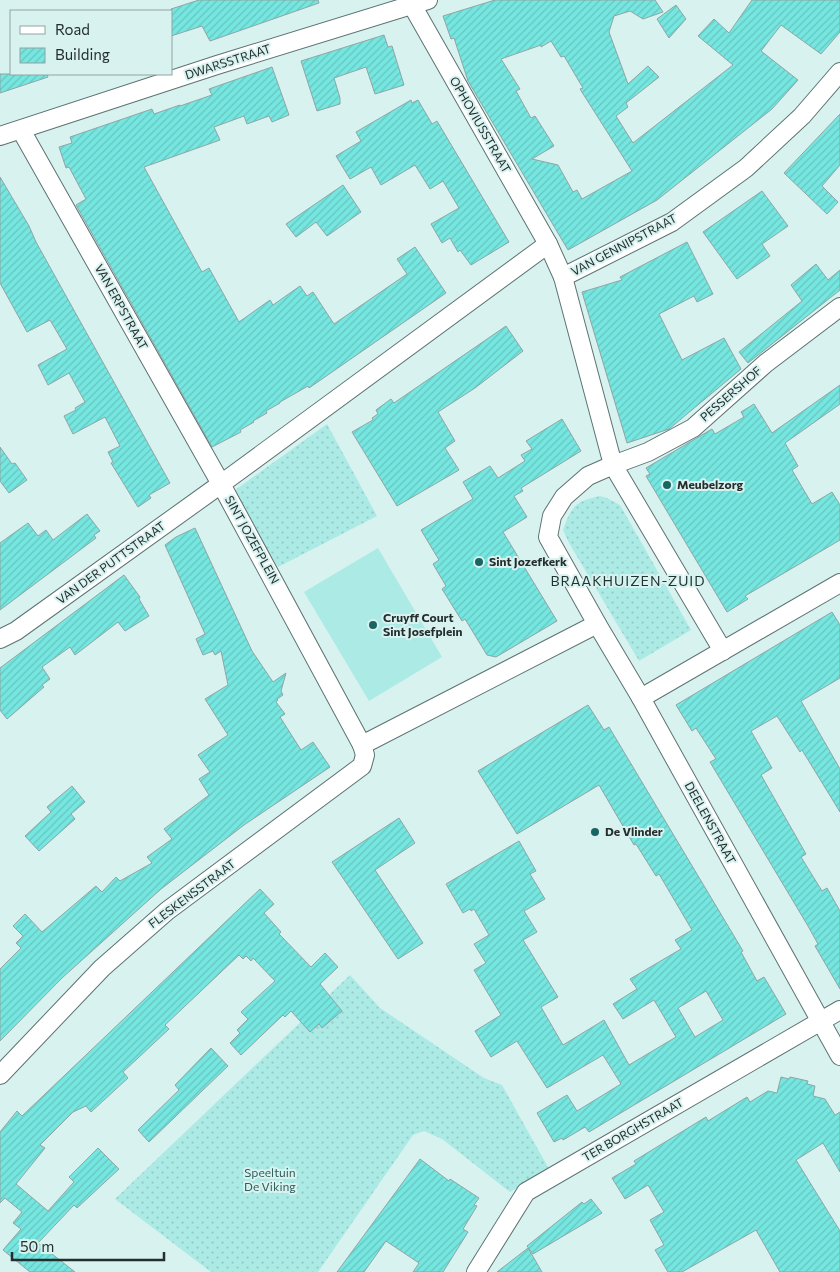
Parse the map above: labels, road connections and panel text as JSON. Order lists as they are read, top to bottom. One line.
{"streets":{"street":["DWARSSTRAAT","OPHOVIUSSTRAAT","VAN GENNIPSTRAAT","VAN ERPSTRAAT","PESSERSHOF","SINT JOZEFPLEIN","VAN DER PUTTSTRAAT","DEELENSTRAAT","FLESKENSSTRAAT","TER BORGHSTRAAT"]},"crossings":[["DWARSSTRAAT","OPHOVIUSSTRAAT"],["DWARSSTRAAT","VAN ERPSTRAAT"],["OPHOVIUSSTRAAT","SINT JOZEFPLEIN"],["VAN ERPSTRAAT","SINT JOZEFPLEIN"],["VAN ERPSTRAAT","VAN DER PUTTSTRAAT"],["SINT JOZEFPLEIN","VAN DER PUTTSTRAAT"],["SINT JOZEFPLEIN","FLESKENSSTRAAT"],["DEELENSTRAAT","TER BORGHSTRAAT"]],"districts":["BRAAKHUIZEN-ZUID"],"parks":["Speeltuin De Viking"],"places":["Meubelzorg","Sint Jozefkerk","Cruyff Court Sint Josefplein","De Vlinder"],"legend":["Road","Building"],"scale_bar":"50 m"}
